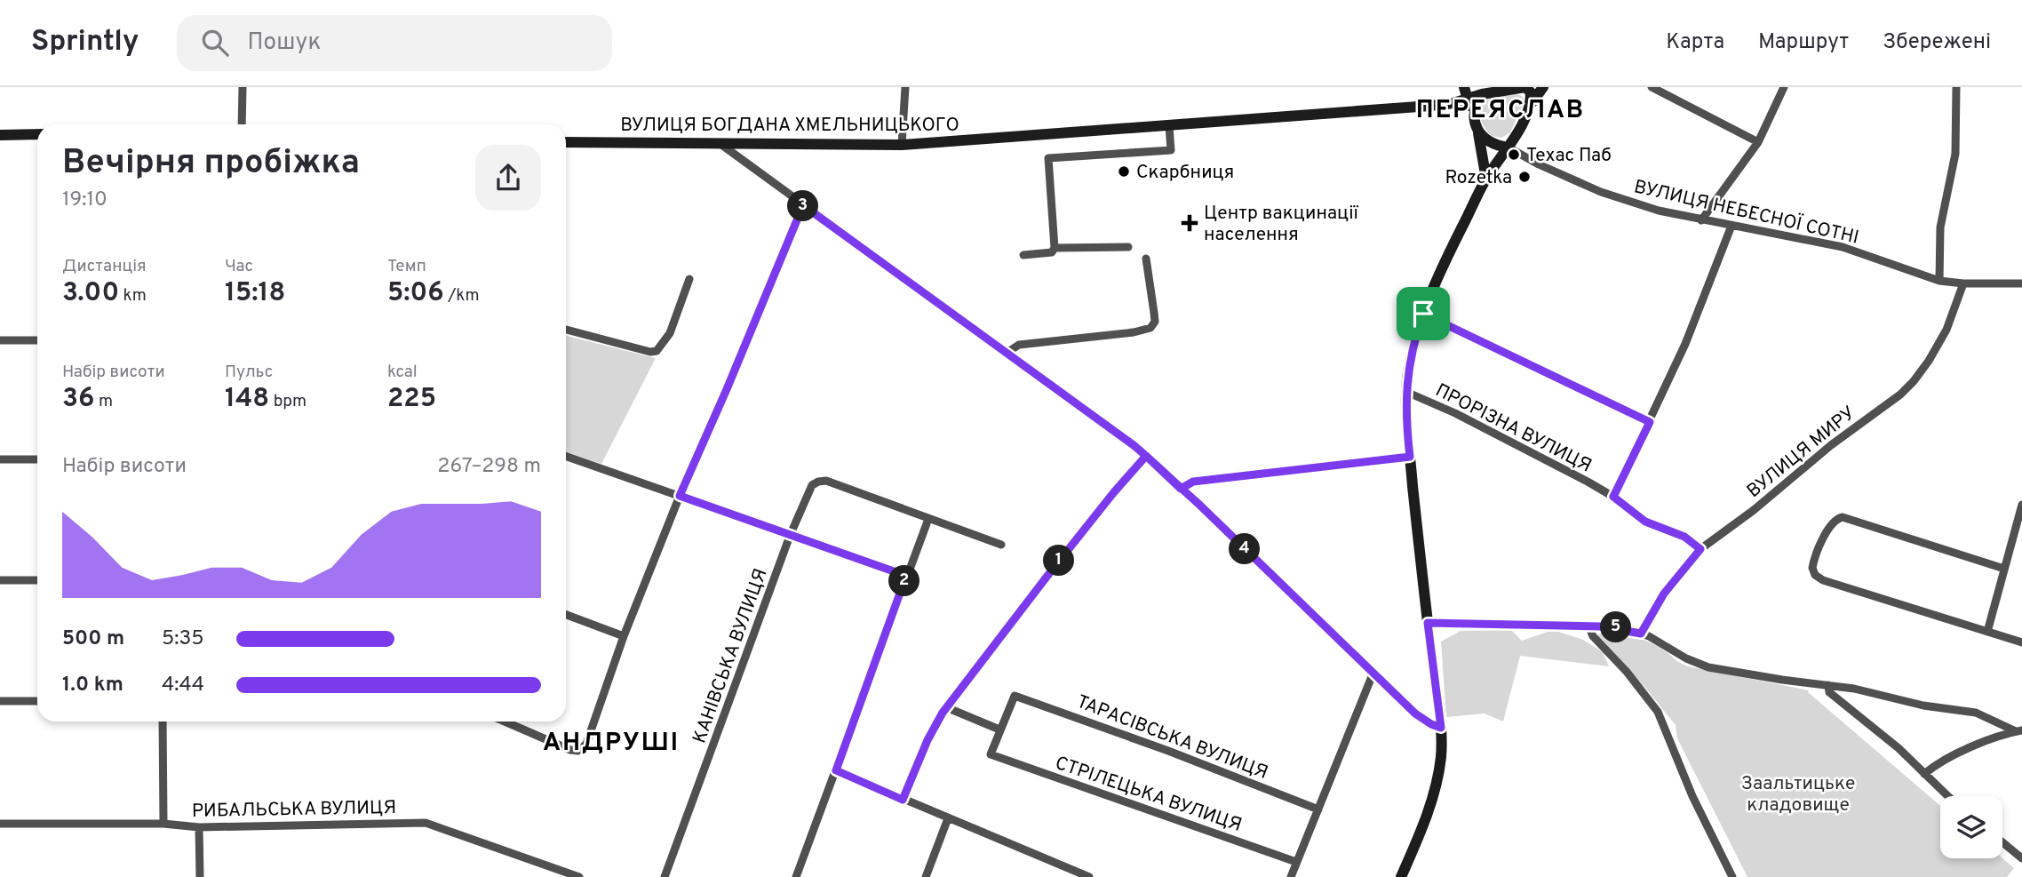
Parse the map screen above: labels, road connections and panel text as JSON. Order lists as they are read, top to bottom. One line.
{"streets":{"main road":["ВУЛИЦЯ БОГДАНА ХМЕЛЬНИЦЬКОГО"],"street":["ВУЛИЦЯ НЕБЕСНОЇ СОТНІ","ПРОРІЗНА ВУЛИЦЯ","ВУЛИЦЯ МИРУ","КАНІВСЬКА ВУЛИЦЯ","ТАРАСІВСЬКА ВУЛИЦЯ","СТРІЛЕЦЬКА ВУЛИЦЯ","РИБАЛЬСЬКА ВУЛИЦЯ"]},"crossings":[["ВУЛИЦЯ НЕБЕСНОЇ СОТНІ","ВУЛИЦЯ МИРУ"],["ПРОРІЗНА ВУЛИЦЯ","ВУЛИЦЯ МИРУ"],["ТАРАСІВСЬКА ВУЛИЦЯ","СТРІЛЕЦЬКА ВУЛИЦЯ"]],"districts":["ПЕРЕЯСЛАВ","АНДРУШІ"],"parks":["Заальтицьке кладовище"],"places":{"other":["Техас Паб","Скарбниця","Rozetka"],"health":["Центр вакцинації населення"]},"page":{"header":"Sprintly","search":"Пошук","nav":["Карта","Маршрут","Збережені"],"heading":["Вечірня пробіжка","19:10"],"pins":["3","4","1","2","5"],"stats":[["Дистанція","3.00 km"],["Час","15:18"],["Темп","5:06 /km"],["Набір висоти","36 m"],["Пульс","148 bpm"],["kcal","225"]],"chart":["Набір висоти","267–298 m"],"list":[{"name":"500 m","note":"5:35"},{"name":"1.0 km","note":"4:44"}]}}
